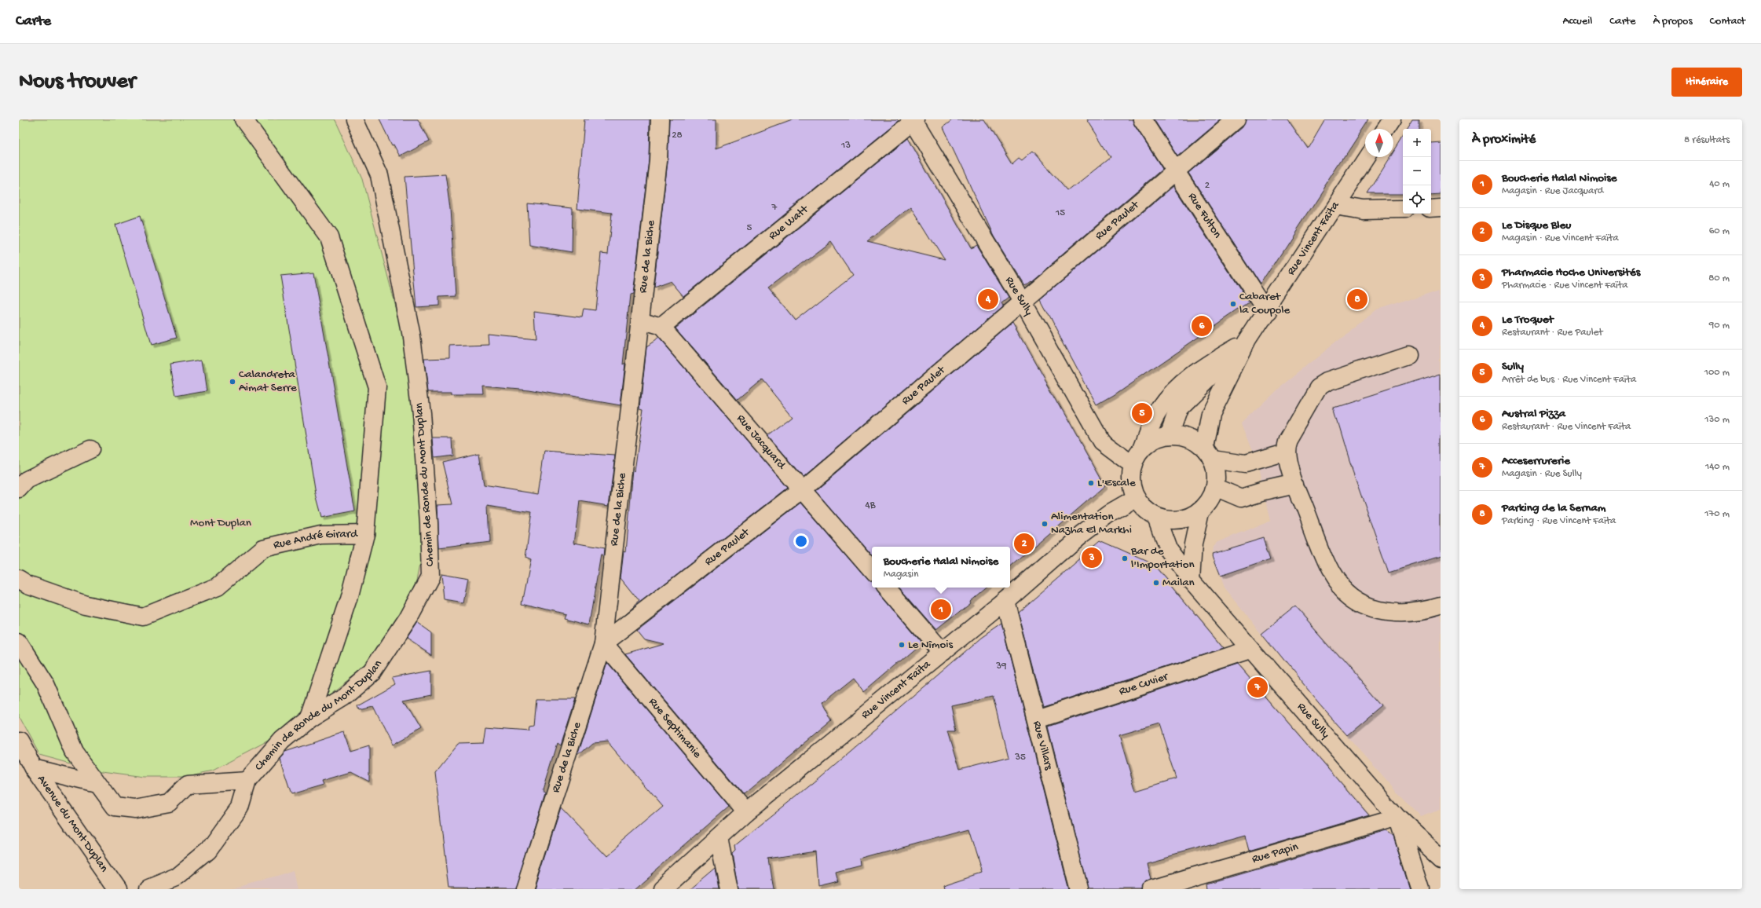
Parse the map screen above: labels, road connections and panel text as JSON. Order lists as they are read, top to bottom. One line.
{"streets":{"street":["Rue Fulton","Rue Paulet","Rue Watt","Rue Vincent Faïta","Rue de la Biche","Rue Sully","Rue Jacquard","Chemin de Ronde du Mont Duplan","Rue André Girard","Rue Cuvier","Rue Septimanie","Rue Villars","Avenue du Mont Duplan","Rue Papin"]},"crossings":[["Rue Fulton","Rue Paulet"],["Rue Fulton","Rue Vincent Faïta"],["Rue Paulet","Rue de la Biche"],["Rue Paulet","Rue Sully"],["Rue Paulet","Rue Jacquard"],["Rue Paulet","Rue Septimanie"],["Rue Watt","Rue Sully"],["Rue Watt","Rue Jacquard"],["Rue Vincent Faïta","Rue Sully"],["Rue Vincent Faïta","Rue Septimanie"],["Rue Vincent Faïta","Rue Villars"],["Rue de la Biche","Rue Septimanie"],["Rue Sully","Rue Cuvier"],["Rue Sully","Rue Papin"],["Chemin de Ronde du Mont Duplan","Rue André Girard"],["Rue Cuvier","Rue Villars"]],"parks":["Mont Duplan"],"places":["Cabaret la Coupole","Calandreta Aimat Serre","L'Escale","Alimentation Nazha El Markhi","Bar de l'Importation","Mailan","Le Nîmois"],"house_numbers":["28","13","2","7","15","5","4B","39","35"],"north":"top","page":{"header":"Carte","nav":["Accueil","Carte","À propos","Contact"],"buttons":"Itinéraire","title":"Nous trouver","heading":["À proximité","8 résultats"],"map_buttons":["+","−"],"list":[{"mark":"1","name":"Boucherie Halal Nimoise","note":"Magasin · Rue Jacquard","value":"40 m"},{"mark":"2","name":"Le Disque Bleu","note":"Magasin · Rue Vincent Faïta","value":"60 m"},{"mark":"3","name":"Pharmacie Hoche Universités","note":"Pharmacie · Rue Vincent Faïta","value":"80 m"},{"mark":"4","name":"Le Troquet","note":"Restaurant · Rue Paulet","value":"90 m"},{"mark":"5","name":"Sully","note":"Arrêt de bus · Rue Vincent Faïta","value":"100 m"},{"mark":"6","name":"Austral Pizza","note":"Restaurant · Rue Vincent Faïta","value":"130 m"},{"mark":"7","name":"Acceserrurerie","note":"Magasin · Rue Sully","value":"140 m"},{"mark":"8","name":"Parking de la Sernam","note":"Parking · Rue Vincent Faïta","value":"170 m"}],"pins":["4","8","6","5","2","3","1","7"],"popup":["Boucherie Halal Nimoise","Magasin"]}}
